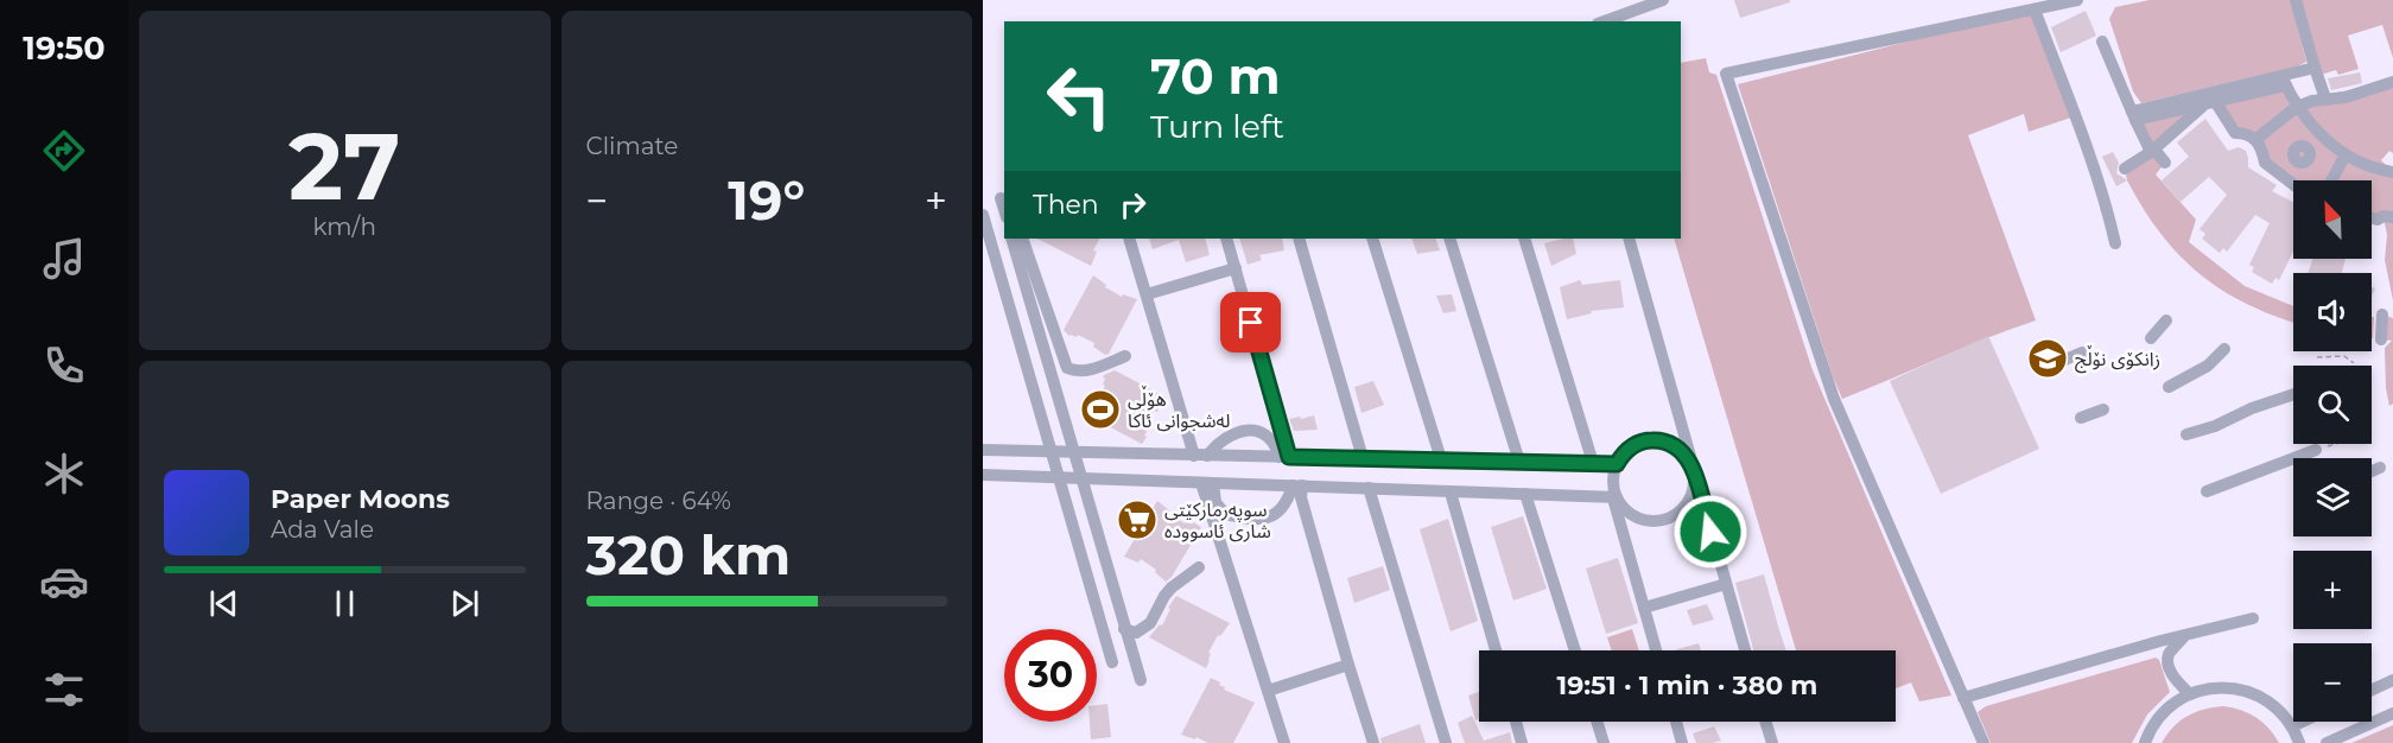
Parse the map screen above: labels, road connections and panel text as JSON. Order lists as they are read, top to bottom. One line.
{"places":{"school or university":["زانکۆی نۆڵج"],"sports":["هۆڵی لەشجوانی ئاکا"],"supermarket":["سوپەرمارکێتی شاری ئاسوودە"]},"north":"top left","page":{"tabs":"19:50","tile":[["27","km/h"],"Climate",["Range · 64%","320 km"]],"turn":["70 m","Turn left"],"heat":["−","19°","+"],"then":"Then","map_buttons":["+","−"],"song":["Paper Moons","Ada Vale"],"limit":"30","trip":"19:51 · 1 min · 380 m"}}
